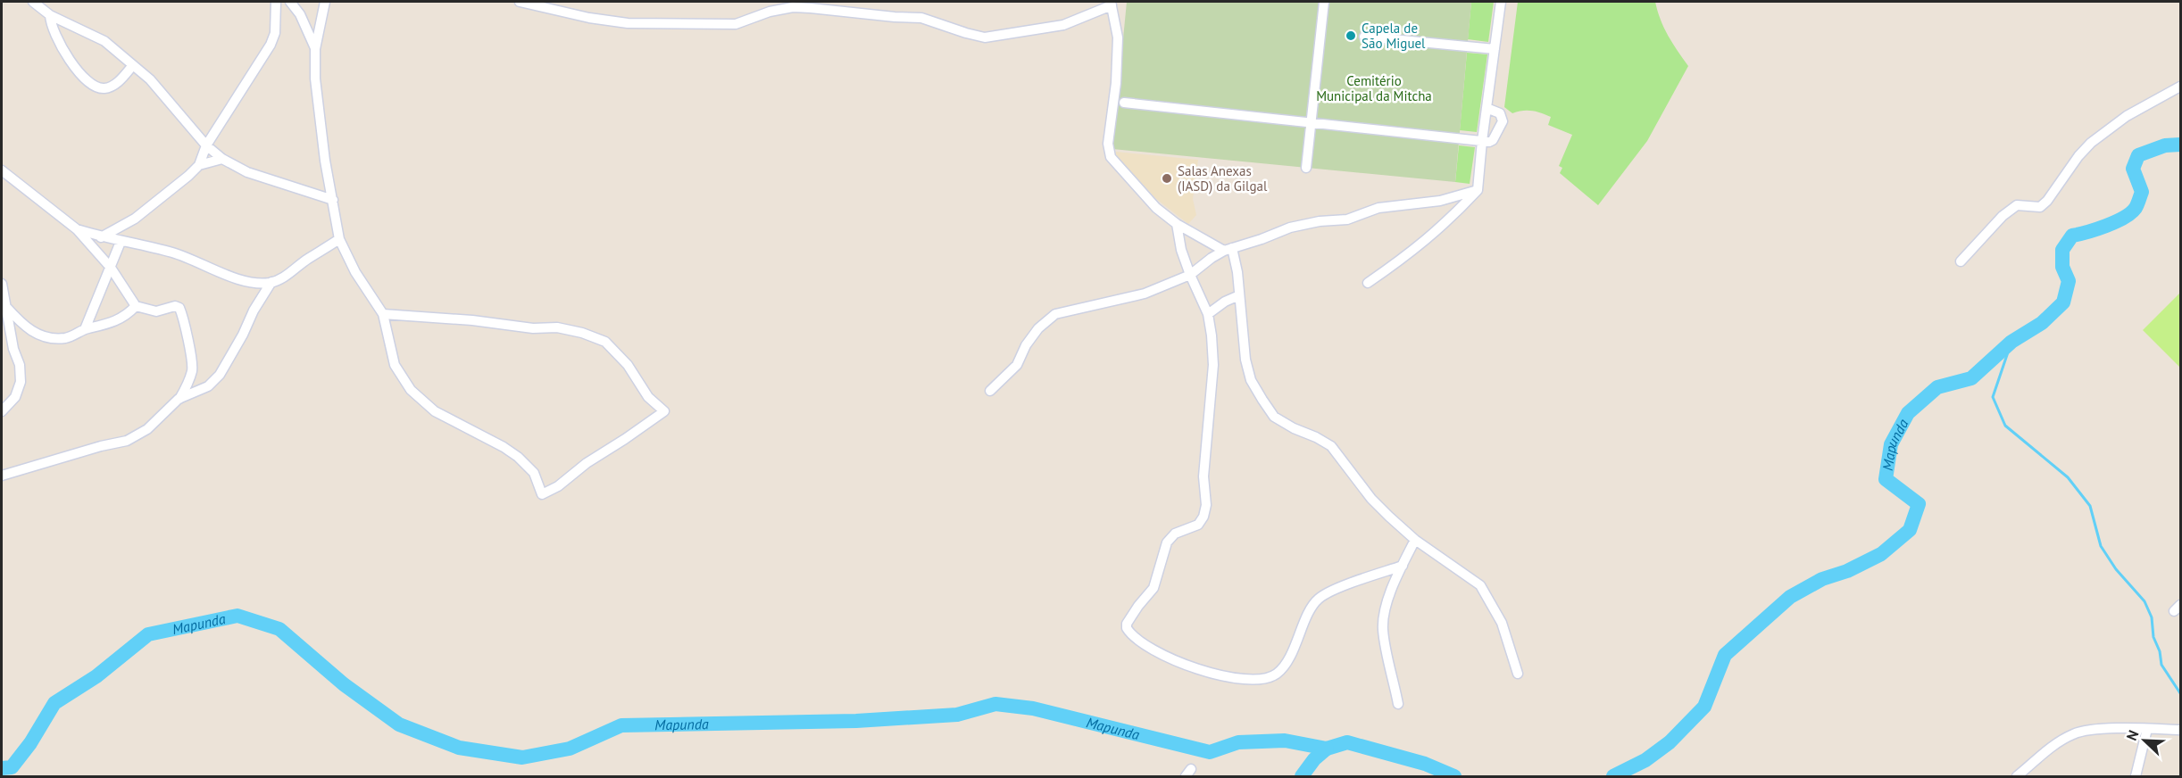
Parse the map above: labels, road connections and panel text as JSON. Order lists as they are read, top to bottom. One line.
{"water":["Mapunda"],"parks":["Cemitério Municipal da Mitcha"],"places":["Capela de São Miguel","Salas Anexas (IASD) da Gilgal"],"north":"top left"}
